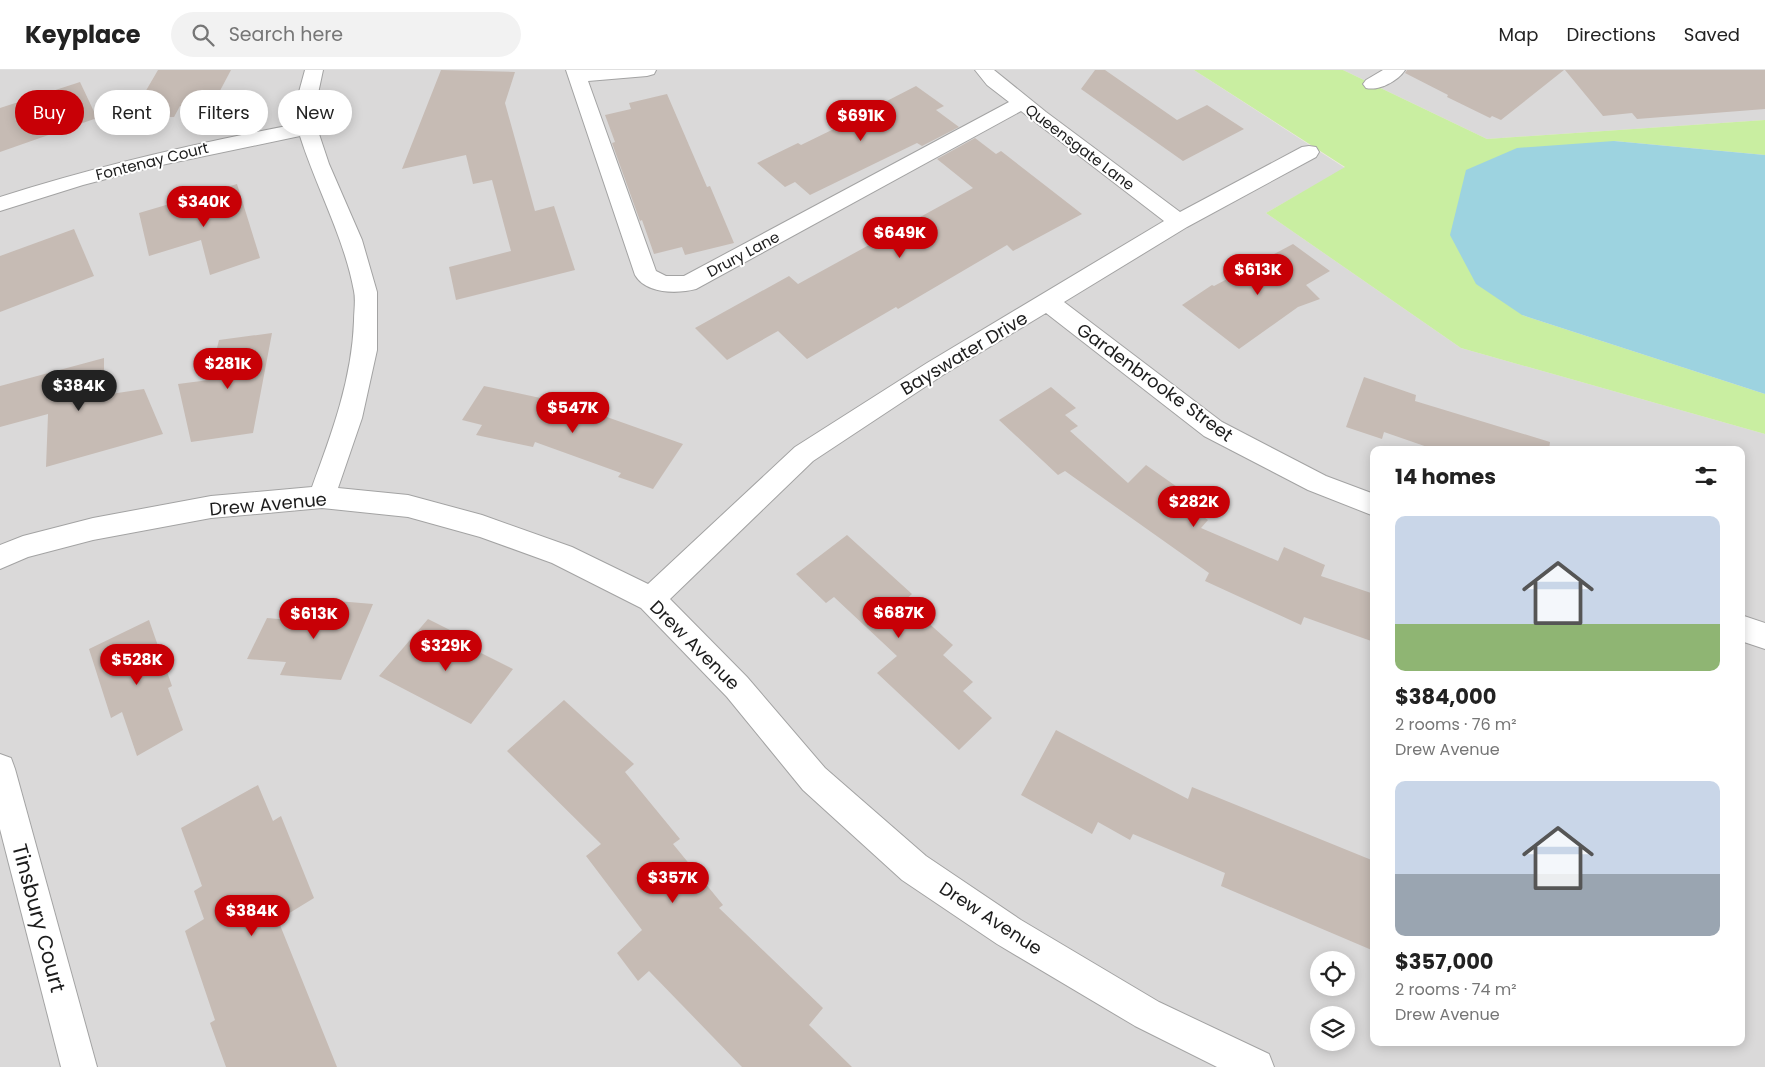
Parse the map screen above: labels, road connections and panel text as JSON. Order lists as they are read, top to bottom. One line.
{"streets":{"street":["Queensgate Lane","Fontenay Court","Drury Lane","Bayswater Drive","Gardenbrooke Street","Drew Avenue","Tinsbury Court"]},"crossings":[["Queensgate Lane","Drury Lane"],["Queensgate Lane","Bayswater Drive"],["Bayswater Drive","Gardenbrooke Street"],["Bayswater Drive","Drew Avenue"]],"page":{"header":"Keyplace","search":"Search here","nav":["Map","Directions","Saved"],"chip":["Buy","Rent","Filters","New"],"price":["$691K","$340K","$649K","$613K","$281K","$384K","$547K","$282K","$687K","$613K","$329K","$528K","$357K","$384K"],"heading":"14 homes","list":[{"name":"$384,000","note":"2 rooms · 76 m² · Drew Avenue"},{"name":"$357,000","note":"2 rooms · 74 m² · Drew Avenue"}]}}
